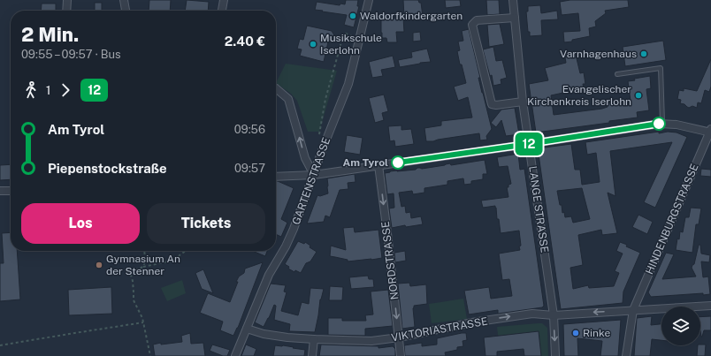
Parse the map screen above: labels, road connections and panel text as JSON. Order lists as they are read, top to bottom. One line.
{"streets":{"street":["GARTENSTRASSE","LANGE STRASSE","HINDENBURGSTRASSE","NORDSTRASSE","VIKTORIASTRASSE"]},"crossings":[["GARTENSTRASSE","VIKTORIASTRASSE"],["LANGE STRASSE","VIKTORIASTRASSE"],["HINDENBURGSTRASSE","VIKTORIASTRASSE"],["NORDSTRASSE","VIKTORIASTRASSE"]],"one_way":["NORDSTRASSE"],"places":["Waldorfkindergarten","Musikschule Iserlohn","Varnhagenhaus","Evangelischer Kirchenkreis Iserlohn","Am Tyrol","Gymnasium An der Stenner","Rinke"],"lines":["bus line 12"],"page":{"on_map":"12","heading":["2 Min.","09:55 – 09:57 · Bus","2.40 €"],"legs":["1","12"],"list":[{"name":"Am Tyrol","value":"09:56"},{"name":"Piepenstockstraße","value":"09:57"}],"buttons":["Los","Tickets"]}}
